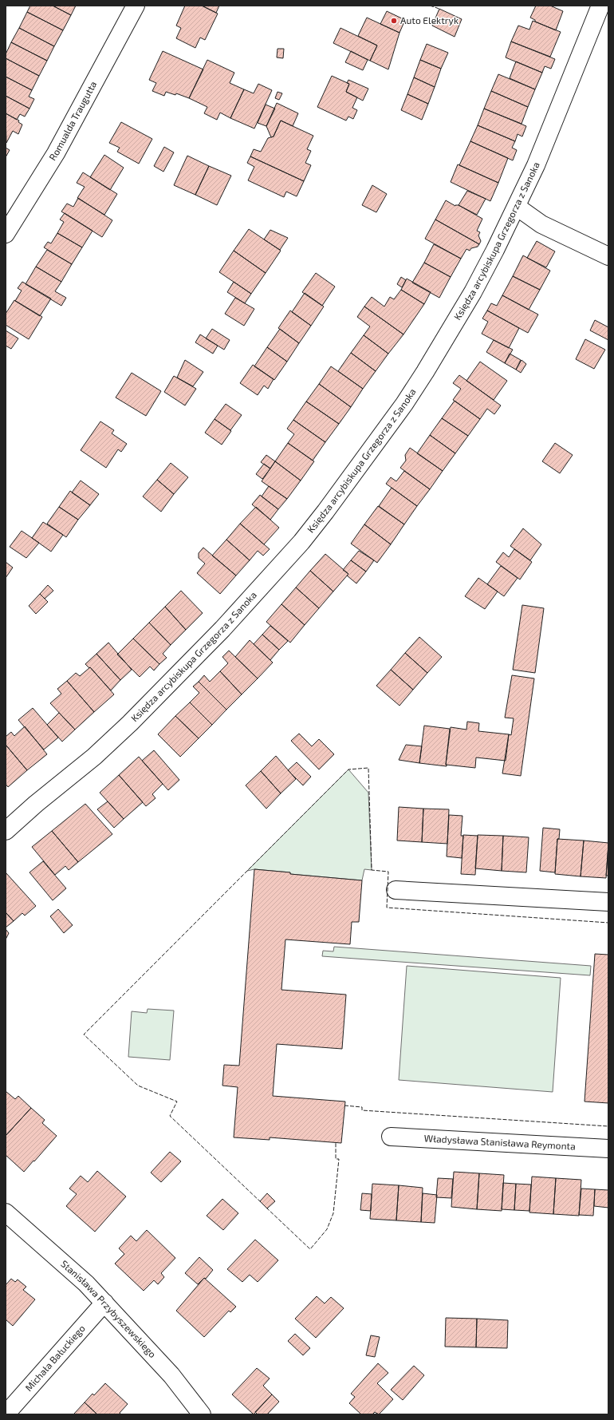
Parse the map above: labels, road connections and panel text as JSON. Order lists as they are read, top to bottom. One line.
{"streets":{"street":["Romualda Traugutta","Księdza arcybiskupa Grzegorza z Sanoka","Władysława Stanisława Reymonta","Stanisława Przybyszewskiego","Michała Bałuckiego"]},"crossings":[["Stanisława Przybyszewskiego","Michała Bałuckiego"]],"places":["Auto Elektryk"]}
